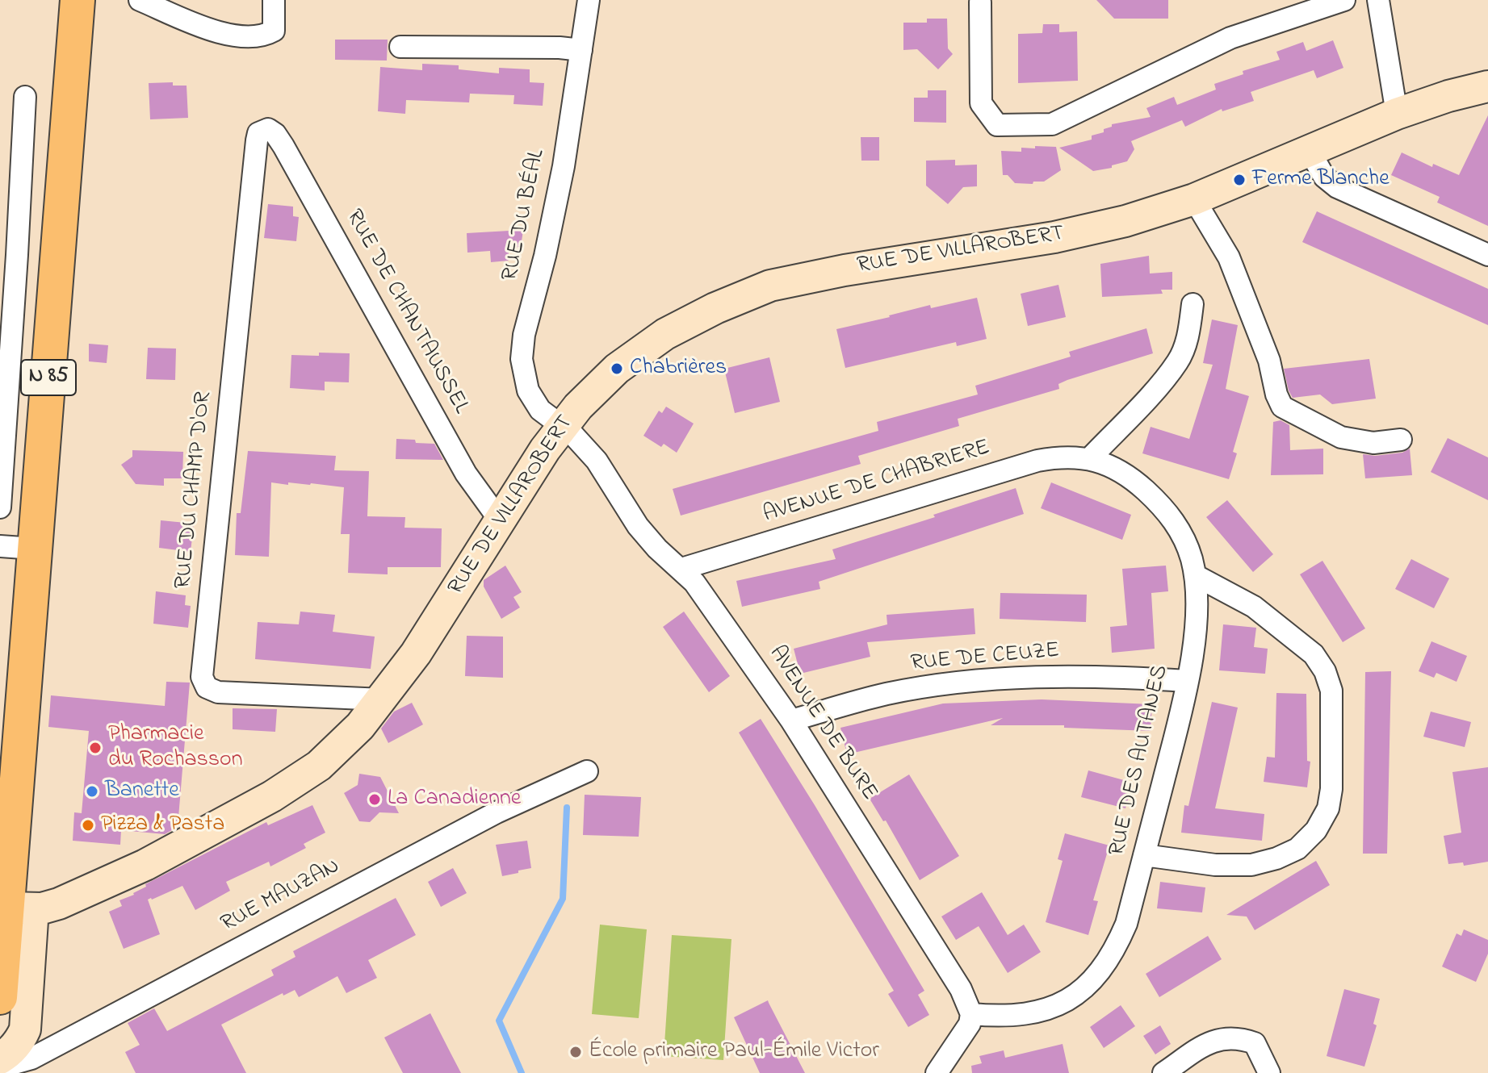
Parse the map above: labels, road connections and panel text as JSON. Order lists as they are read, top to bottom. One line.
{"streets":{"main road":["RUE DE VILLAROBERT","N 85"],"street":["RUE DU BÉAL","RUE DE CHANTAUSSEL","AVENUE DE CHABRIERE","RUE DU CHAMP D'OR","RUE DE CEUZE","AVENUE DE BURE","RUE DES AUTANES","RUE MAUZAN"]},"crossings":[["RUE DU BÉAL","RUE DE VILLAROBERT"],["RUE DU BÉAL","AVENUE DE BURE"],["RUE DE VILLAROBERT","RUE DE CHANTAUSSEL"],["RUE DE VILLAROBERT","N 85"],["RUE DE VILLAROBERT","RUE DU CHAMP D'OR"],["RUE DE VILLAROBERT","AVENUE DE BURE"],["RUE DE CHANTAUSSEL","RUE DU CHAMP D'OR"],["AVENUE DE CHABRIERE","AVENUE DE BURE"],["AVENUE DE CHABRIERE","RUE DES AUTANES"],["RUE DE CEUZE","AVENUE DE BURE"],["RUE DE CEUZE","RUE DES AUTANES"],["AVENUE DE BURE","RUE DES AUTANES"]],"places":["Ferme Blanche","Chabrières","Pharmacie du Rochasson","Banette","La Canadienne","Pizza & Pasta","École primaire Paul-Émile Victor"]}
